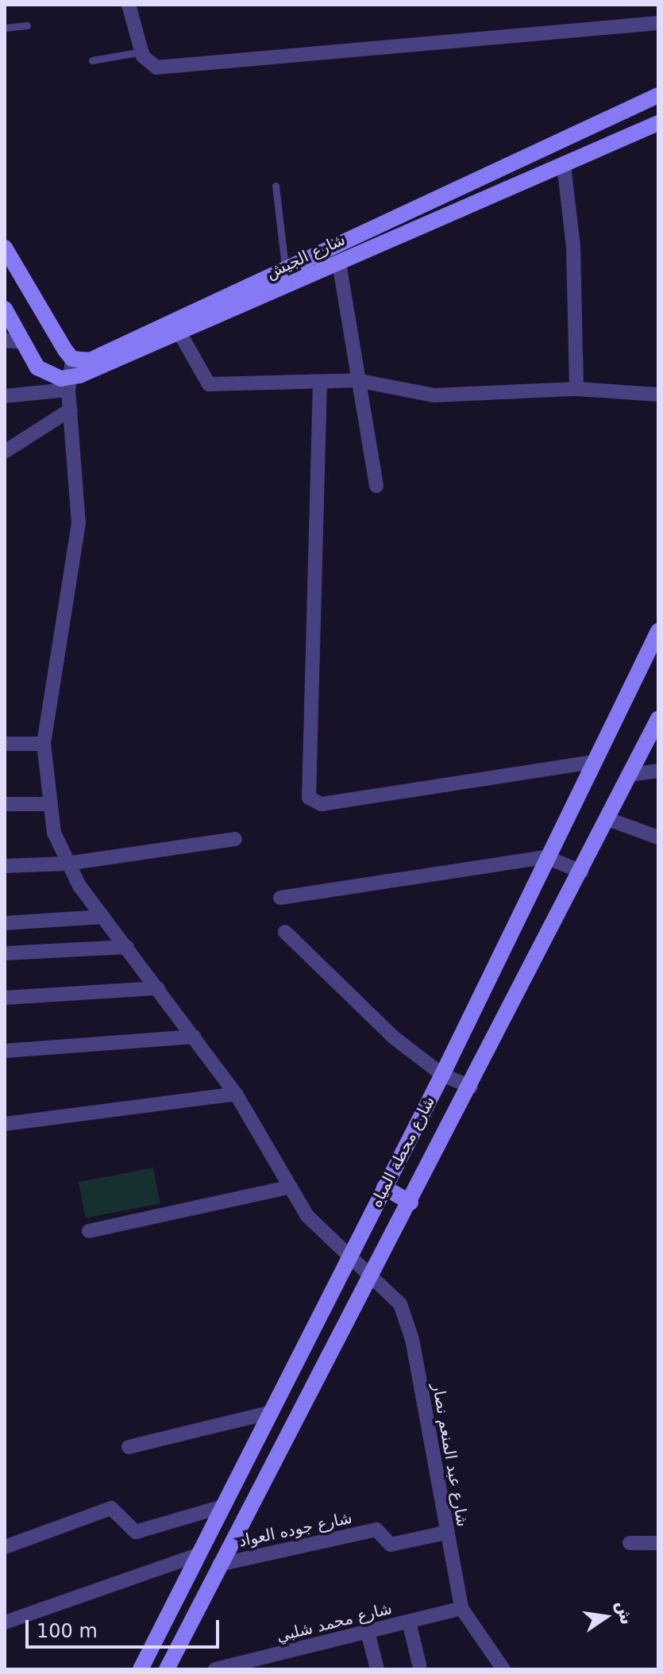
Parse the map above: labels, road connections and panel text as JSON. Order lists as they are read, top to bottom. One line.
{"streets":{"street":["شارع الجيش","شارع محطة المياه","شارع عبد المنعم نصار","شارع جوده العواد","شارع محمد شلبي"]},"crossings":[["شارع الجيش","شارع عبد المنعم نصار"],["شارع محطة المياه","شارع عبد المنعم نصار"],["شارع محطة المياه","شارع جوده العواد"],["شارع عبد المنعم نصار","شارع جوده العواد"],["شارع عبد المنعم نصار","شارع محمد شلبي"]],"scale_bar":"100 m","north":"right"}
